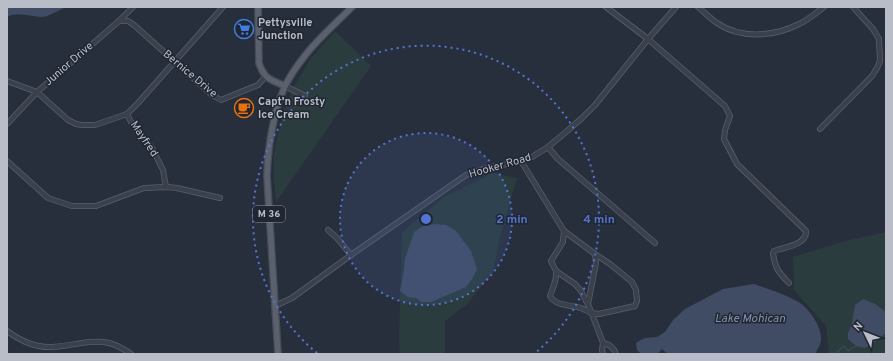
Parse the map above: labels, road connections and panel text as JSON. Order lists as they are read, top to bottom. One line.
{"streets":{"main road":["M 36"],"street":["Junior Drive","Bernice Drive","Mayfred","Hooker Road"]},"crossings":[["Junior Drive","Bernice Drive"],["Hooker Road","M 36"]],"water":["Lake Mohican"],"places":{"supermarket":["Pettysville Junction"],"cafe":["Capt'n Frosty Ice Cream"]},"north":"top left","rings":["2 min","4 min"]}
